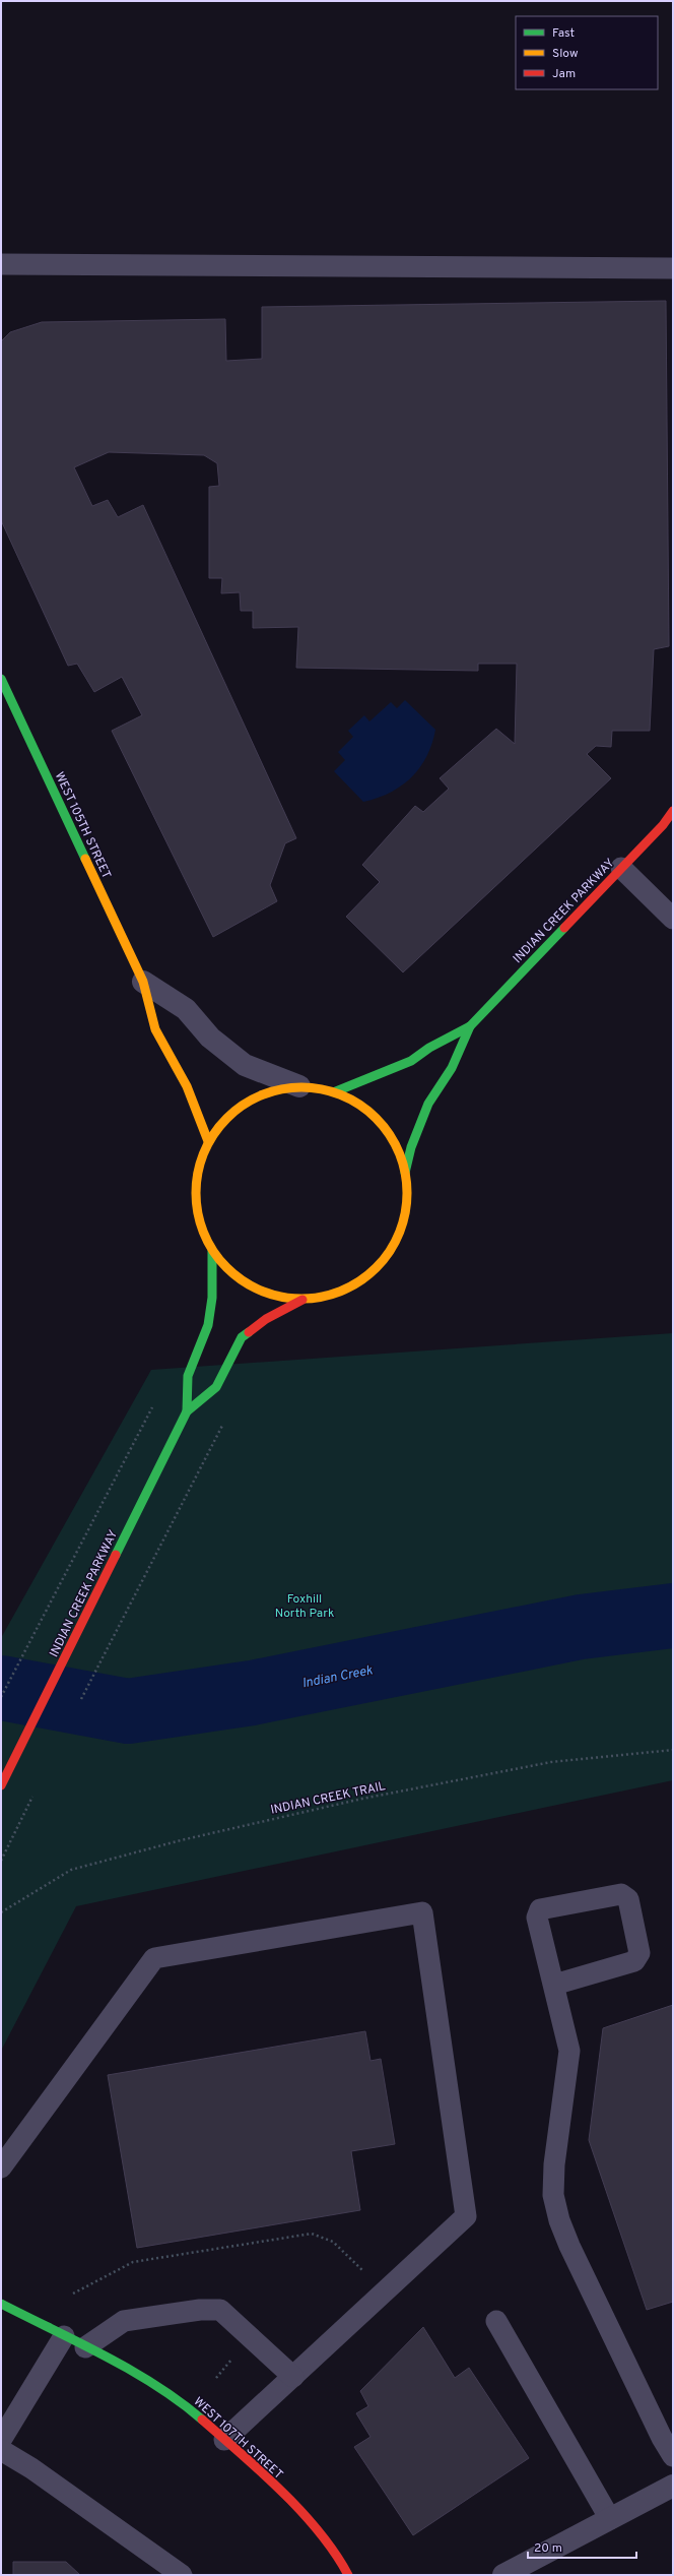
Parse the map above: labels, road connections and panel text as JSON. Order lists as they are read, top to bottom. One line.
{"streets":{"street":["WEST 105TH STREET","INDIAN CREEK PARKWAY","WEST 107TH STREET"],"path":["INDIAN CREEK TRAIL"]},"water":["Indian Creek"],"parks":["Foxhill North Park"],"legend":["Fast","Slow","Jam"],"scale_bar":"20 m"}
